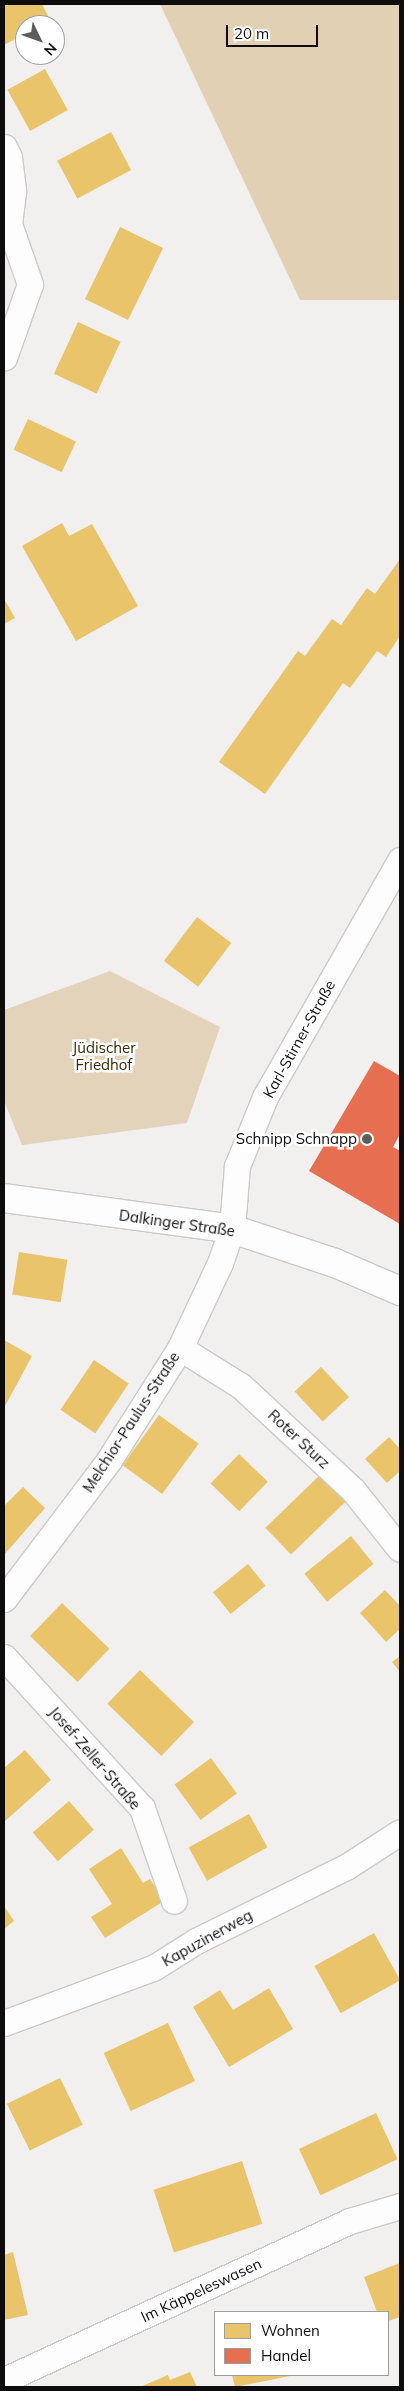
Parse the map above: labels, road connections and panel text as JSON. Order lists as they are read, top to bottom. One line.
{"streets":{"street":["Karl-Stirner-Straße","Dalkinger Straße","Melchior-Paulus-Straße","Roter Sturz","Josef-Zeller-Straße","Kapuzinerweg","Im Käppeleswasen"]},"crossings":[["Karl-Stirner-Straße","Dalkinger Straße"],["Karl-Stirner-Straße","Melchior-Paulus-Straße"],["Dalkinger Straße","Melchior-Paulus-Straße"],["Melchior-Paulus-Straße","Roter Sturz"]],"parks":["Jüdischer Friedhof"],"places":["Schnipp Schnapp"],"legend":["Wohnen","Handel"],"scale_bar":"20 m","north":"bottom right"}
